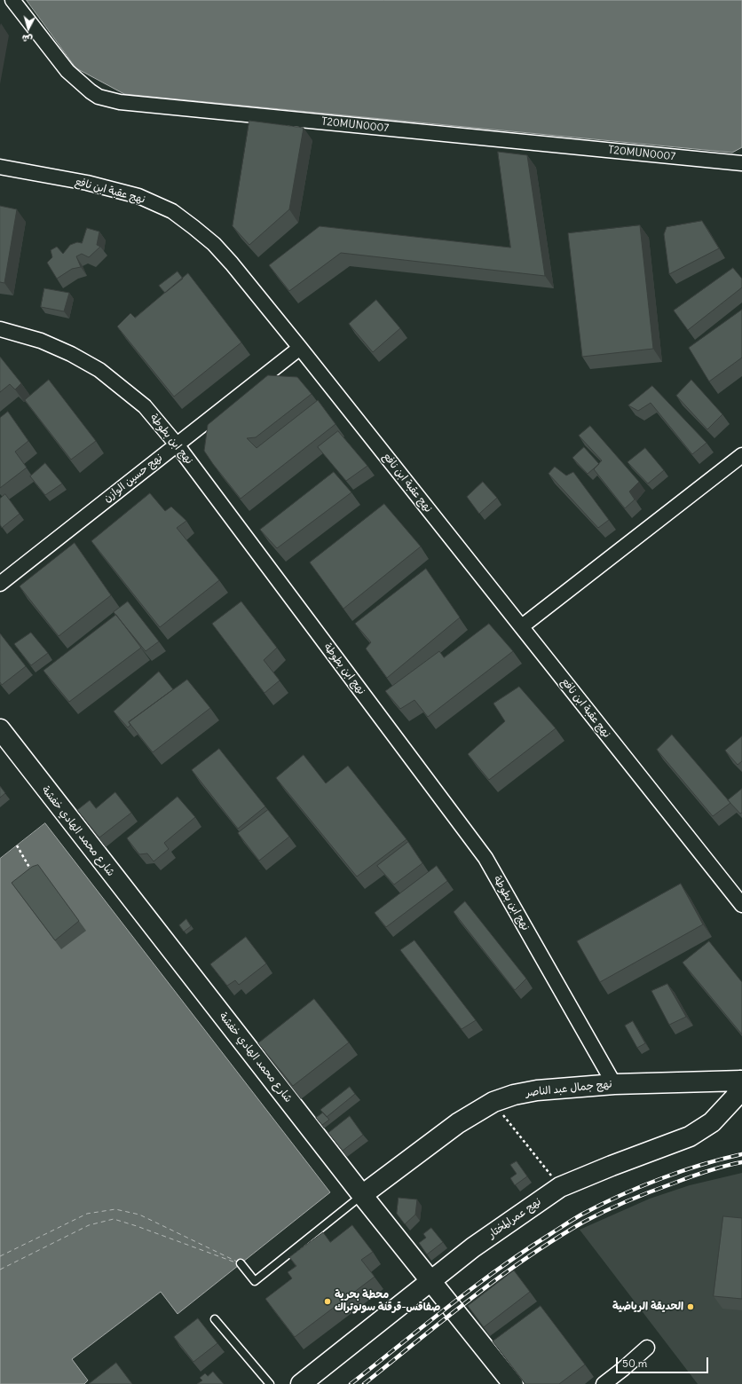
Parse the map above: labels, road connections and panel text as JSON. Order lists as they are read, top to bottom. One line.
{"streets":{"street":["T20MUN0007","نهج عقبة ابن نافع","نهج ابن بطوطة","نهج حسين الوازن","شارع محمد الهادي خفشة","نهج جمال عبد الناصر","نهج عمرالمختار"]},"crossings":[["نهج عقبة ابن نافع","نهج حسين الوازن"],["نهج ابن بطوطة","نهج حسين الوازن"],["نهج ابن بطوطة","نهج جمال عبد الناصر"],["شارع محمد الهادي خفشة","نهج جمال عبد الناصر"],["شارع محمد الهادي خفشة","نهج عمرالمختار"],["نهج جمال عبد الناصر","نهج عمرالمختار"]],"places":["محطة بحرية صفاقس-قرقنة سونوتراك","الحديقة الرياضية"],"scale_bar":"50 m","north":"bottom"}
